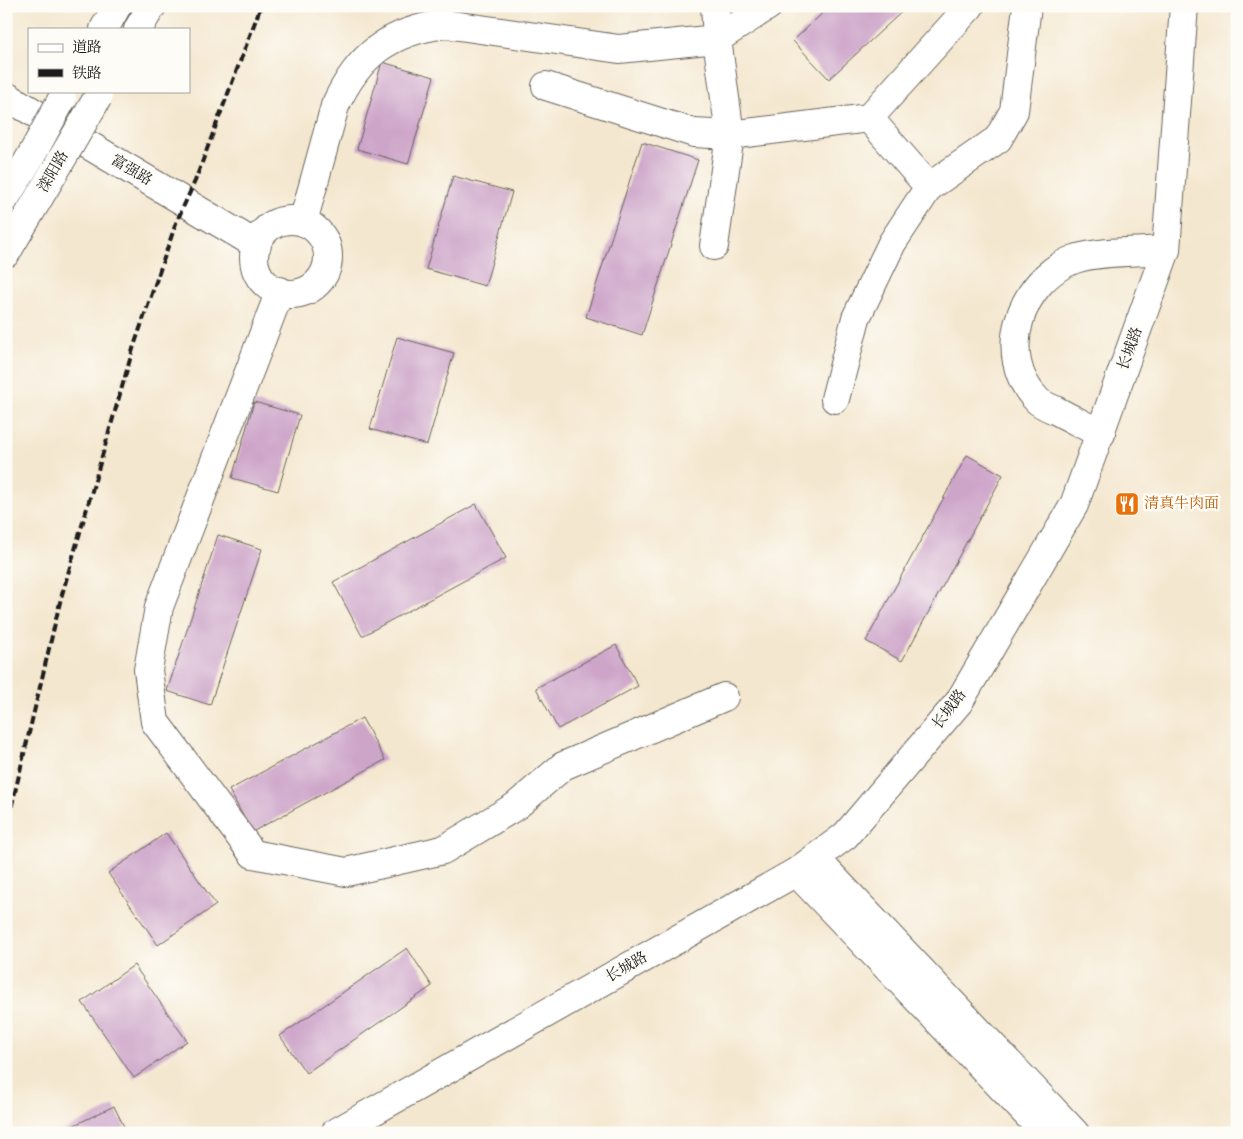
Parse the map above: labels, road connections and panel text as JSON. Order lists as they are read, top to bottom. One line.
{"streets":{"street":["富强路","滦阳路","长城路"]},"places":{"restaurant":["清真牛肉面"]},"legend":["道路","铁路"]}
